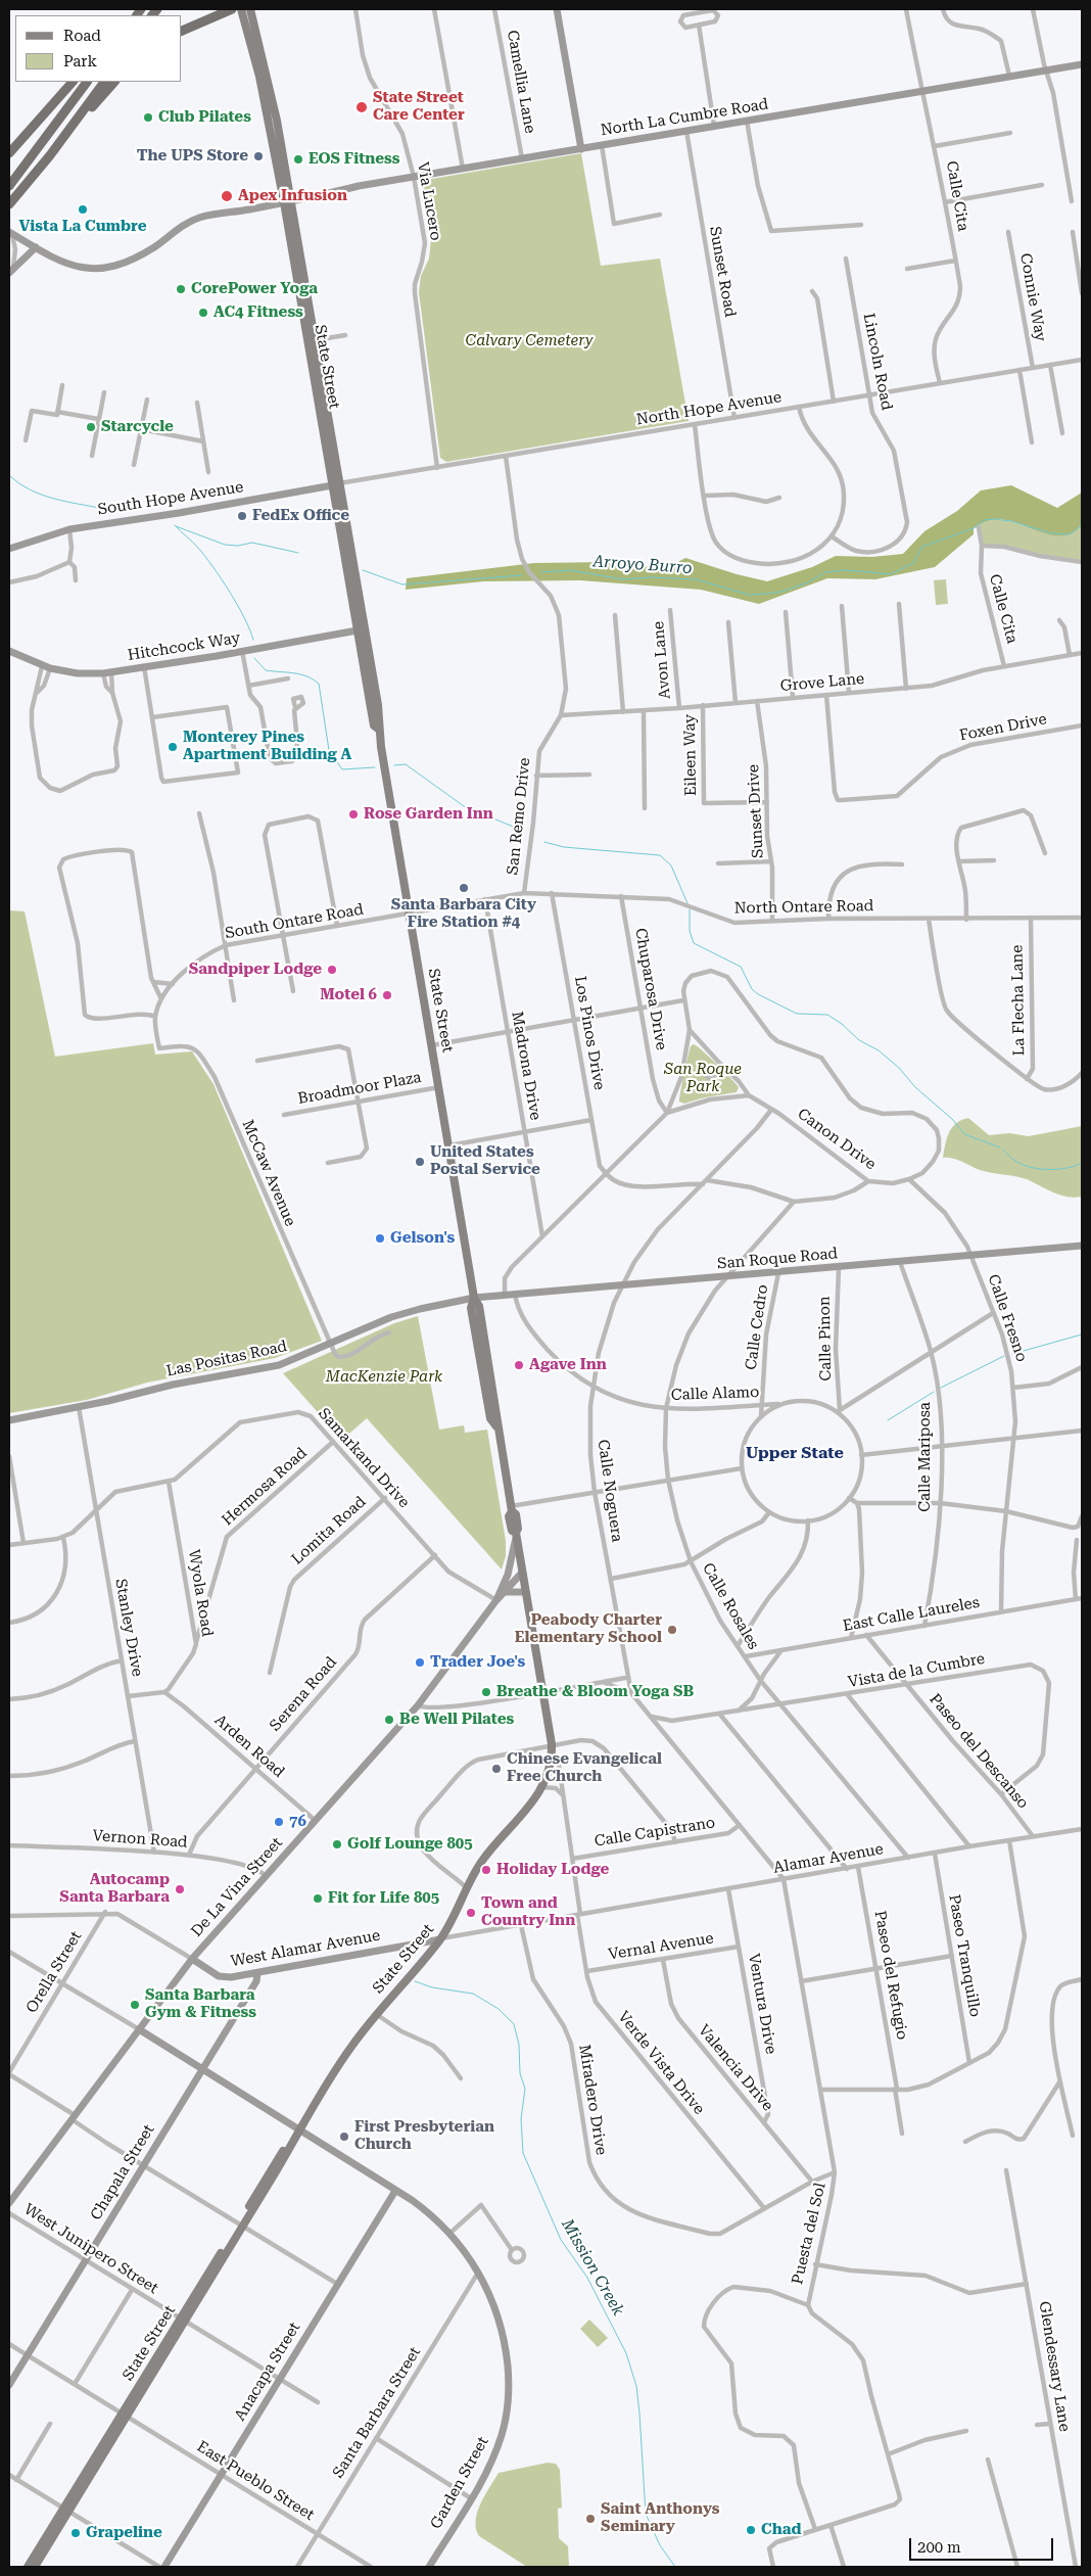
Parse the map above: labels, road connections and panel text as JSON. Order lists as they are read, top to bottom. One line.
{"streets":{"main road":["State Street"],"street":["Camellia Lane","North La Cumbre Road","Calle Cita","Via Lucero","Sunset Road","Connie Way","Lincoln Road","North Hope Avenue","South Hope Avenue","Hitchcock Way","Avon Lane","Grove Lane","Foxen Drive","Eileen Way","Sunset Drive","San Remo Drive","North Ontare Road","South Ontare Road","Chuparosa Drive","La Flecha Lane","Los Pinos Drive","Madrona Drive","Broadmoor Plaza","Canon Drive","McCaw Avenue","San Roque Road","Calle Fresno","Calle Cedro","Calle Pinon","Las Positas Road","Calle Alamo","Calle Mariposa","Samarkand Drive","Hermosa Road","Calle Noguera","Lomita Road","Wyola Road","Calle Rosales","East Calle Laureles","Stanley Drive","Vista de la Cumbre","Serena Road","Arden Road","Paseo del Descanso","Calle Capistrano","Vernon Road","Alamar Avenue","De La Vina Street","Vernal Avenue","West Alamar Avenue","Paseo Tranquillo","Orella Street","Paseo del Refugio","Ventura Drive","Verde Vista Drive","Valencia Drive","Miradero Drive","Chapala Street","Puesta del Sol","West Junipero Street","Glendessary Lane","Anacapa Street","Santa Barbara Street","East Pueblo Street","Garden Street"]},"crossings":[["Camellia Lane","North La Cumbre Road"],["North La Cumbre Road","Calle Cita"],["North La Cumbre Road","Via Lucero"],["North La Cumbre Road","Sunset Road"],["North La Cumbre Road","State Street"],["Calle Cita","North Hope Avenue"],["Calle Cita","Grove Lane"],["Via Lucero","North Hope Avenue"],["Sunset Road","Lincoln Road"],["Sunset Road","North Hope Avenue"],["Connie Way","North Hope Avenue"],["Lincoln Road","North Hope Avenue"],["State Street","North Hope Avenue"],["State Street","South Hope Avenue"],["State Street","Hitchcock Way"],["State Street","North Ontare Road"],["State Street","South Ontare Road"],["State Street","Broadmoor Plaza"],["State Street","San Roque Road"],["State Street","Las Positas Road"],["State Street","Alamar Avenue"],["State Street","De La Vina Street"],["State Street","West Alamar Avenue"],["State Street","Verde Vista Drive"],["State Street","West Junipero Street"],["State Street","East Pueblo Street"],["State Street","Garden Street"],["North Hope Avenue","South Hope Avenue"],["North Hope Avenue","San Remo Drive"],["Avon Lane","Grove Lane"],["Grove Lane","Foxen Drive"],["Grove Lane","Eileen Way"],["Grove Lane","Sunset Drive"],["Grove Lane","San Remo Drive"],["Eileen Way","Sunset Drive"],["Sunset Drive","North Ontare Road"],["San Remo Drive","North Ontare Road"],["North Ontare Road","South Ontare Road"],["North Ontare Road","Chuparosa Drive"],["North Ontare Road","La Flecha Lane"],["North Ontare Road","Los Pinos Drive"],["North Ontare Road","Madrona Drive"],["South Ontare Road","McCaw Avenue"],["Canon Drive","Calle Fresno"],["Canon Drive","Calle Noguera"],["McCaw Avenue","Las Positas Road"],["San Roque Road","Calle Fresno"],["San Roque Road","Calle Cedro"],["San Roque Road","Calle Pinon"],["San Roque Road","Las Positas Road"],["San Roque Road","Calle Alamo"],["San Roque Road","Calle Mariposa"],["San Roque Road","Calle Noguera"],["San Roque Road","Calle Rosales"],["Calle Fresno","East Calle Laureles"],["Calle Cedro","Calle Pinon"],["Calle Cedro","Calle Alamo"],["Calle Pinon","Calle Alamo"],["Las Positas Road","Stanley Drive"],["Calle Alamo","Calle Noguera"],["Calle Alamo","Calle Rosales"],["Calle Mariposa","East Calle Laureles"],["Samarkand Drive","Hermosa Road"],["Samarkand Drive","Lomita Road"],["Samarkand Drive","Wyola Road"],["Samarkand Drive","Stanley Drive"],["Samarkand Drive","Serena Road"],["Samarkand Drive","De La Vina Street"],["Hermosa Road","Wyola Road"],["Calle Noguera","Vista de la Cumbre"],["Calle Noguera","Calle Capistrano"],["Calle Noguera","Alamar Avenue"],["Calle Noguera","Puesta del Sol"],["Wyola Road","Arden Road"],["Calle Rosales","East Calle Laureles"],["Calle Rosales","Vista de la Cumbre"],["Calle Rosales","Alamar Avenue"],["East Calle Laureles","Paseo del Descanso"],["Stanley Drive","Vernon Road"],["Vista de la Cumbre","Paseo del Descanso"],["Serena Road","Arden Road"],["Serena Road","Vernon Road"],["Arden Road","De La Vina Street"],["Paseo del Descanso","Alamar Avenue"],["Calle Capistrano","Verde Vista Drive"],["Vernon Road","De La Vina Street"],["Alamar Avenue","West Alamar Avenue"],["Alamar Avenue","Paseo Tranquillo"],["Alamar Avenue","Paseo del Refugio"],["Alamar Avenue","Ventura Drive"],["Alamar Avenue","Verde Vista Drive"],["Alamar Avenue","Miradero Drive"],["Alamar Avenue","Puesta del Sol"],["De La Vina Street","West Alamar Avenue"],["De La Vina Street","Garden Street"],["Vernal Avenue","Ventura Drive"],["Vernal Avenue","Verde Vista Drive"],["Vernal Avenue","Valencia Drive"],["West Alamar Avenue","Orella Street"],["West Alamar Avenue","Chapala Street"],["Ventura Drive","Valencia Drive"],["Verde Vista Drive","Miradero Drive"],["Chapala Street","West Junipero Street"],["Chapala Street","East Pueblo Street"],["Chapala Street","Garden Street"],["West Junipero Street","Anacapa Street"],["Anacapa Street","East Pueblo Street"],["Anacapa Street","Garden Street"],["Santa Barbara Street","East Pueblo Street"],["Santa Barbara Street","Garden Street"]],"districts":["Upper State"],"water":["Arroyo Burro","Mission Creek"],"parks":["Calvary Cemetery","San Roque Park","MacKenzie Park"],"places":["State Street Care Center","Club Pilates","The UPS Store","EOS Fitness","Apex Infusion","Vista La Cumbre","CorePower Yoga","AC4 Fitness","Starcycle","FedEx Office","Monterey Pines Apartment Building A","Rose Garden Inn","Santa Barbara City Fire Station #4","Sandpiper Lodge","Motel 6","United States Postal Service","Gelson's","Agave Inn","Peabody Charter Elementary School","Trader Joe's","Breathe & Bloom Yoga SB","Be Well Pilates","Chinese Evangelical Free Church","76","Golf Lounge 805","Holiday Lodge","Autocamp Santa Barbara","Fit for Life 805","Town and Country Inn","Santa Barbara Gym & Fitness","First Presbyterian Church","Saint Anthonys Seminary","Chad","Grapeline"],"legend":["Road","Park"],"scale_bar":"200 m"}
